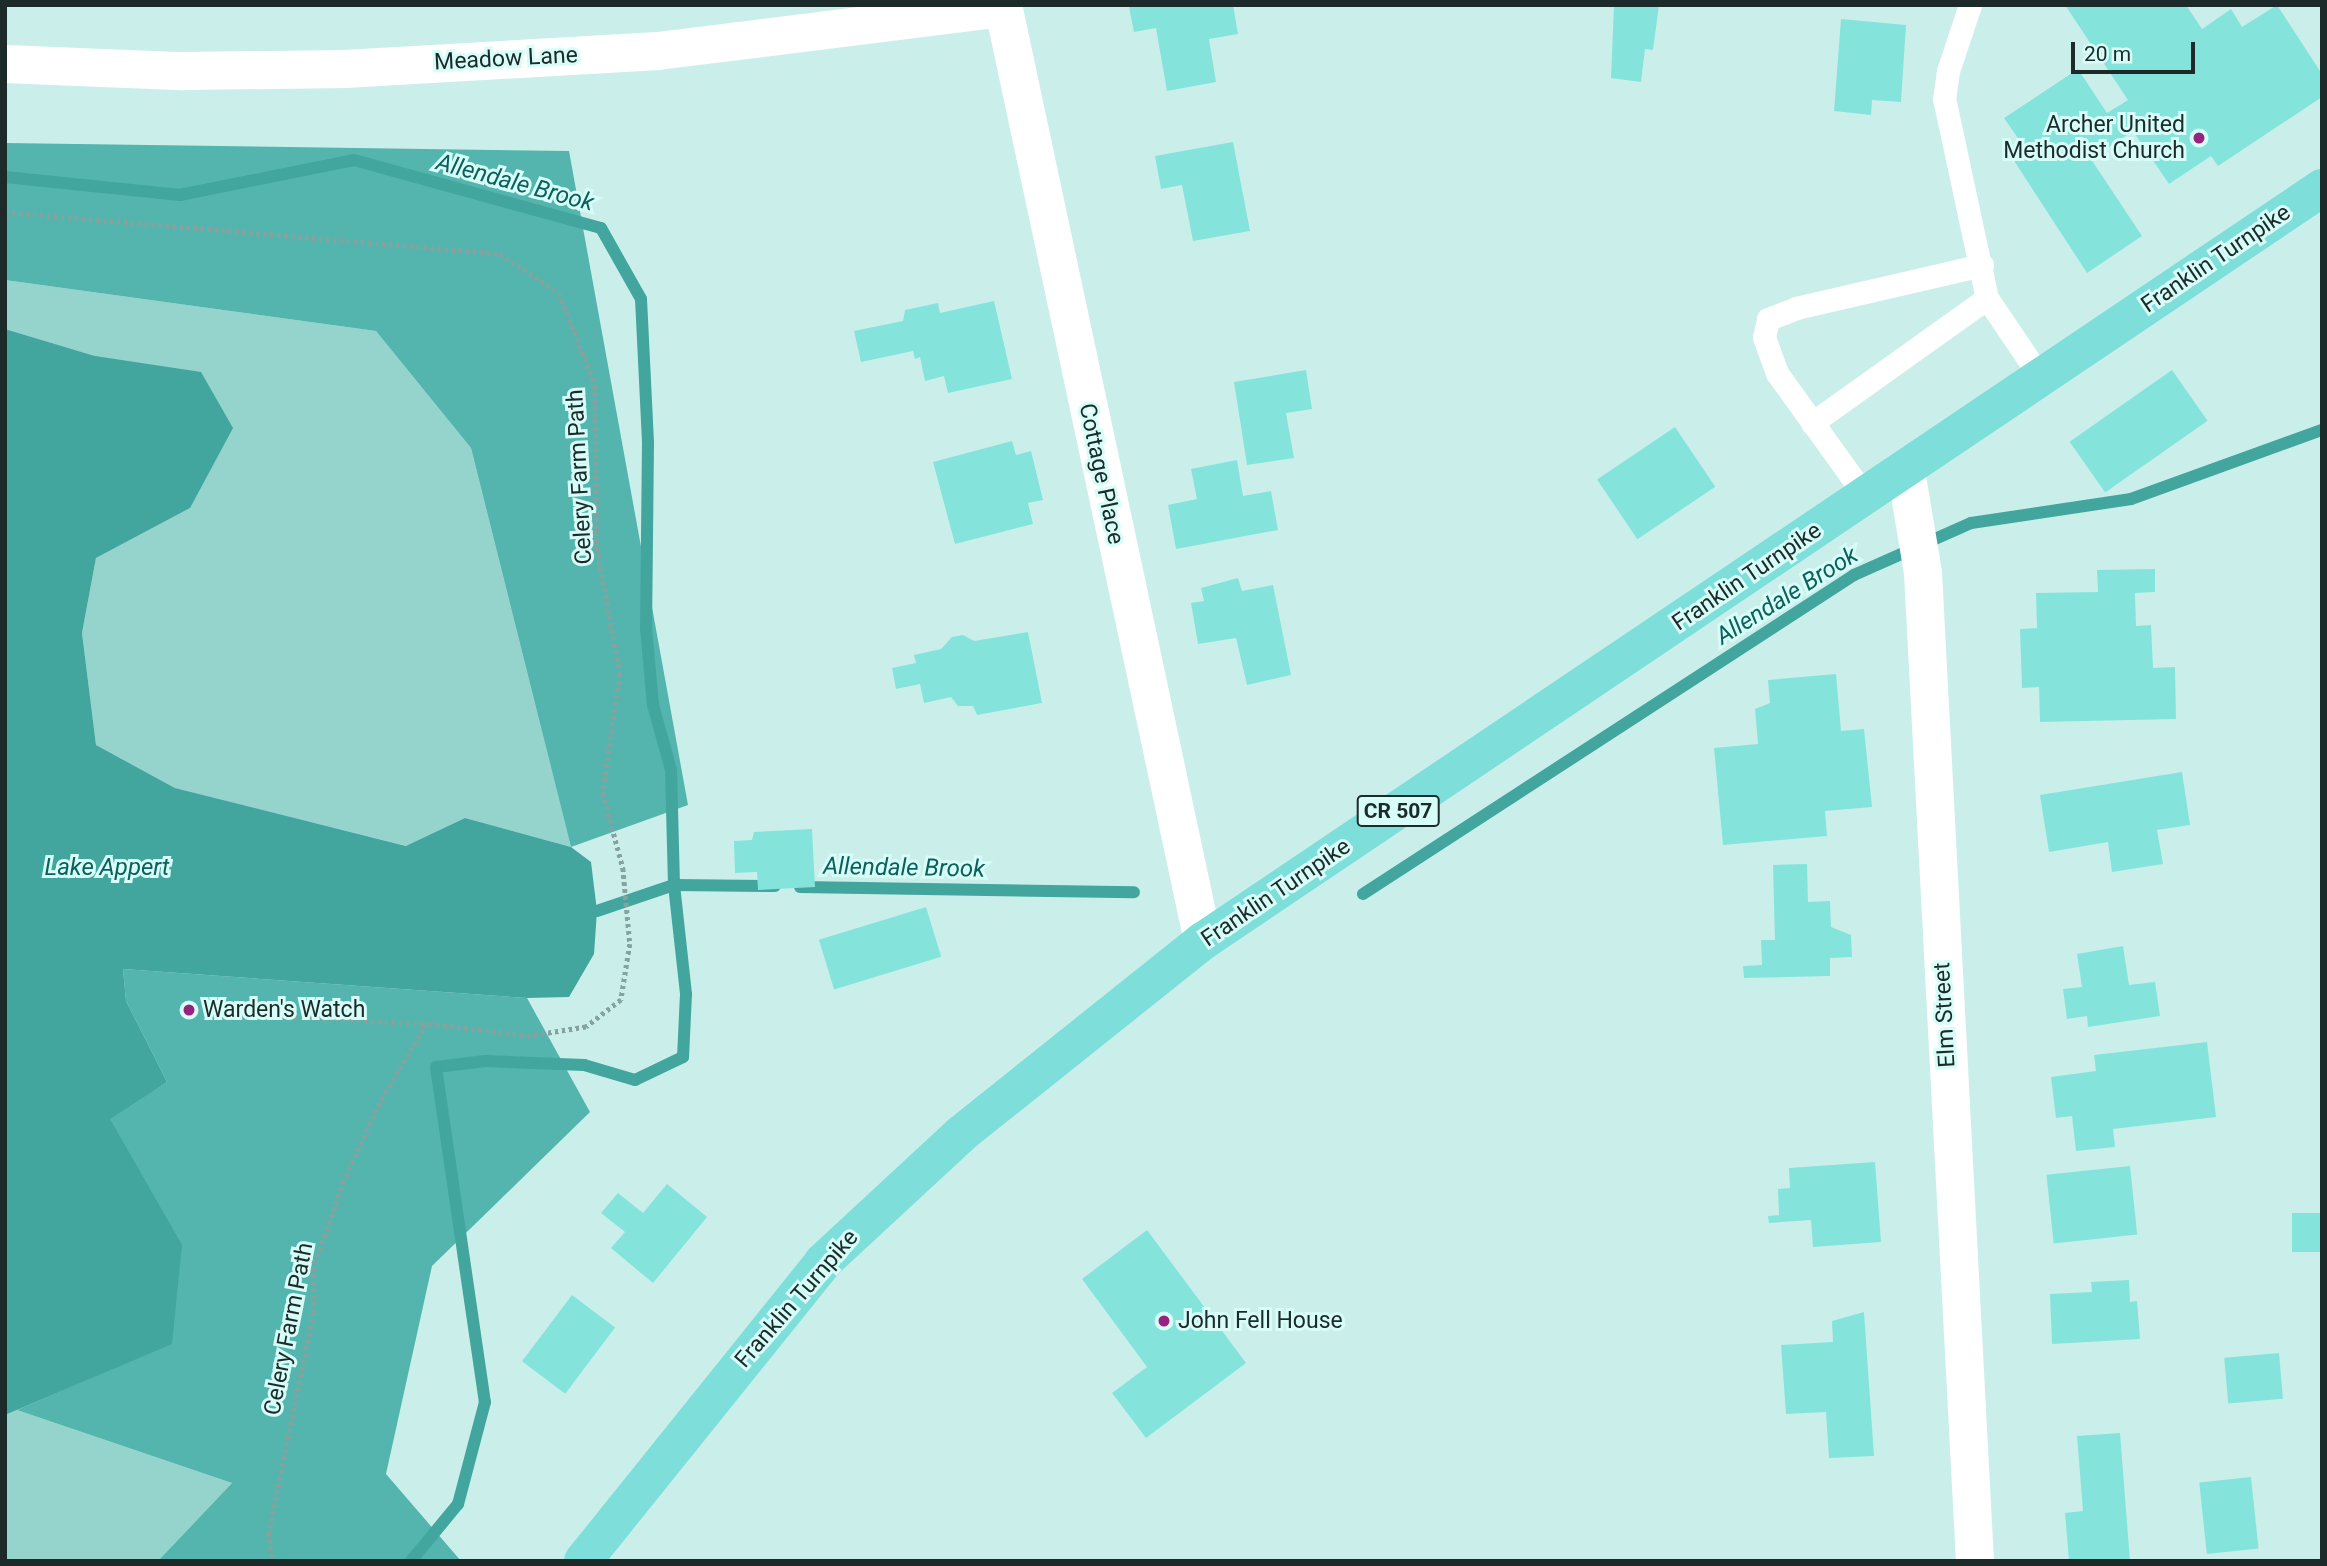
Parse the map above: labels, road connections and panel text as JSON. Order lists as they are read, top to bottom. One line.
{"streets":{"main road":["Franklin Turnpike","CR 507"],"street":["Meadow Lane","Cottage Place","Elm Street"],"path":["Celery Farm Path"]},"crossings":[["Meadow Lane","Cottage Place"],["Franklin Turnpike","Cottage Place"],["Franklin Turnpike","Elm Street"]],"water":["Allendale Brook","Lake Appert"],"places":["Archer United Methodist Church","Warden's Watch","John Fell House"],"scale_bar":"20 m"}
